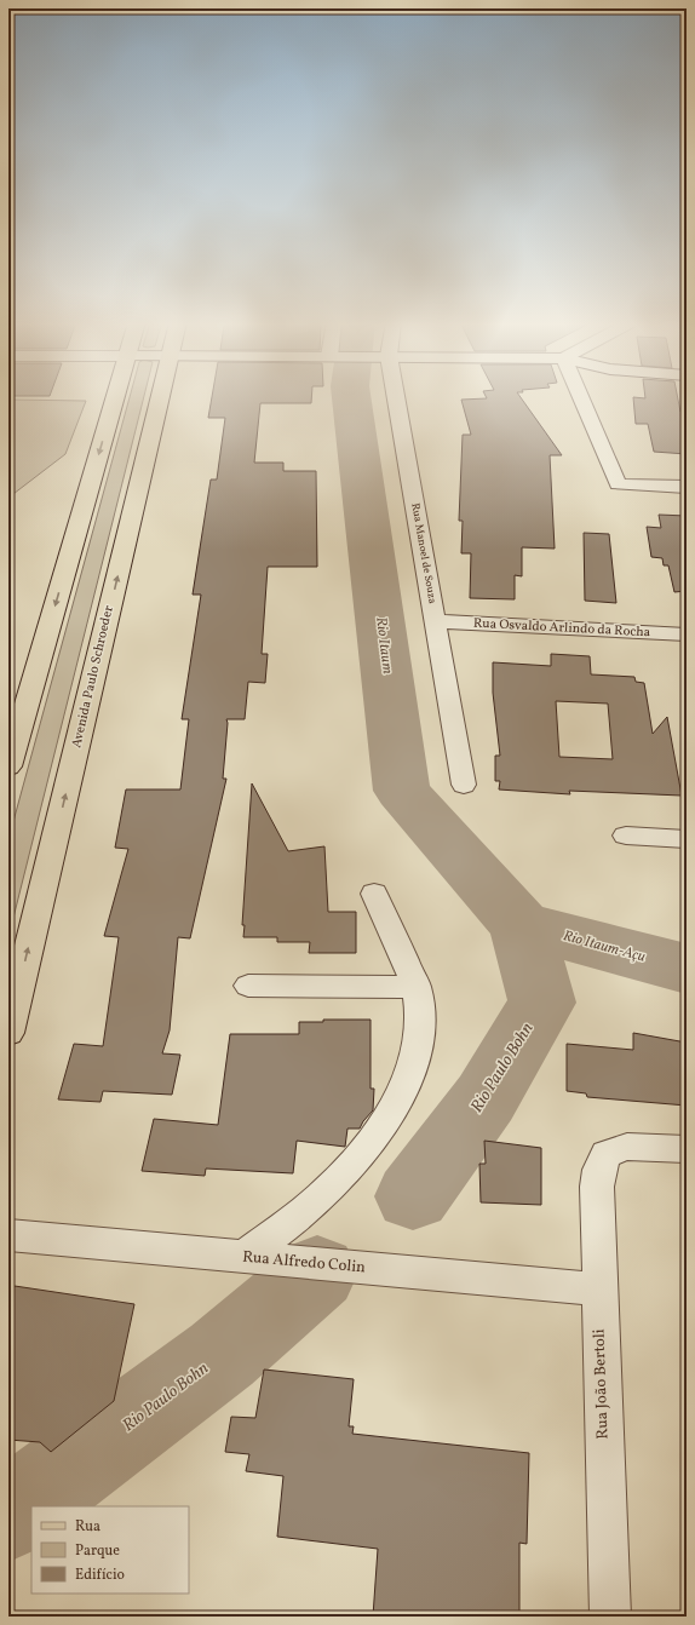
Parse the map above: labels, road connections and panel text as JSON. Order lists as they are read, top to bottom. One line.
{"streets":{"main road":["Avenida Paulo Schroeder"],"street":["Rua Manoel de Souza","Rua Osvaldo Arlindo da Rocha","Rua Alfredo Colin","Rua João Bertoli"]},"crossings":[["Rua Manoel de Souza","Rua Osvaldo Arlindo da Rocha"],["Rua Alfredo Colin","Rua João Bertoli"]],"water":["Rio Itaum","Rio Itaum-Açu","Rio Paulo Bohn"],"legend":["Rua","Parque","Edifício"]}
